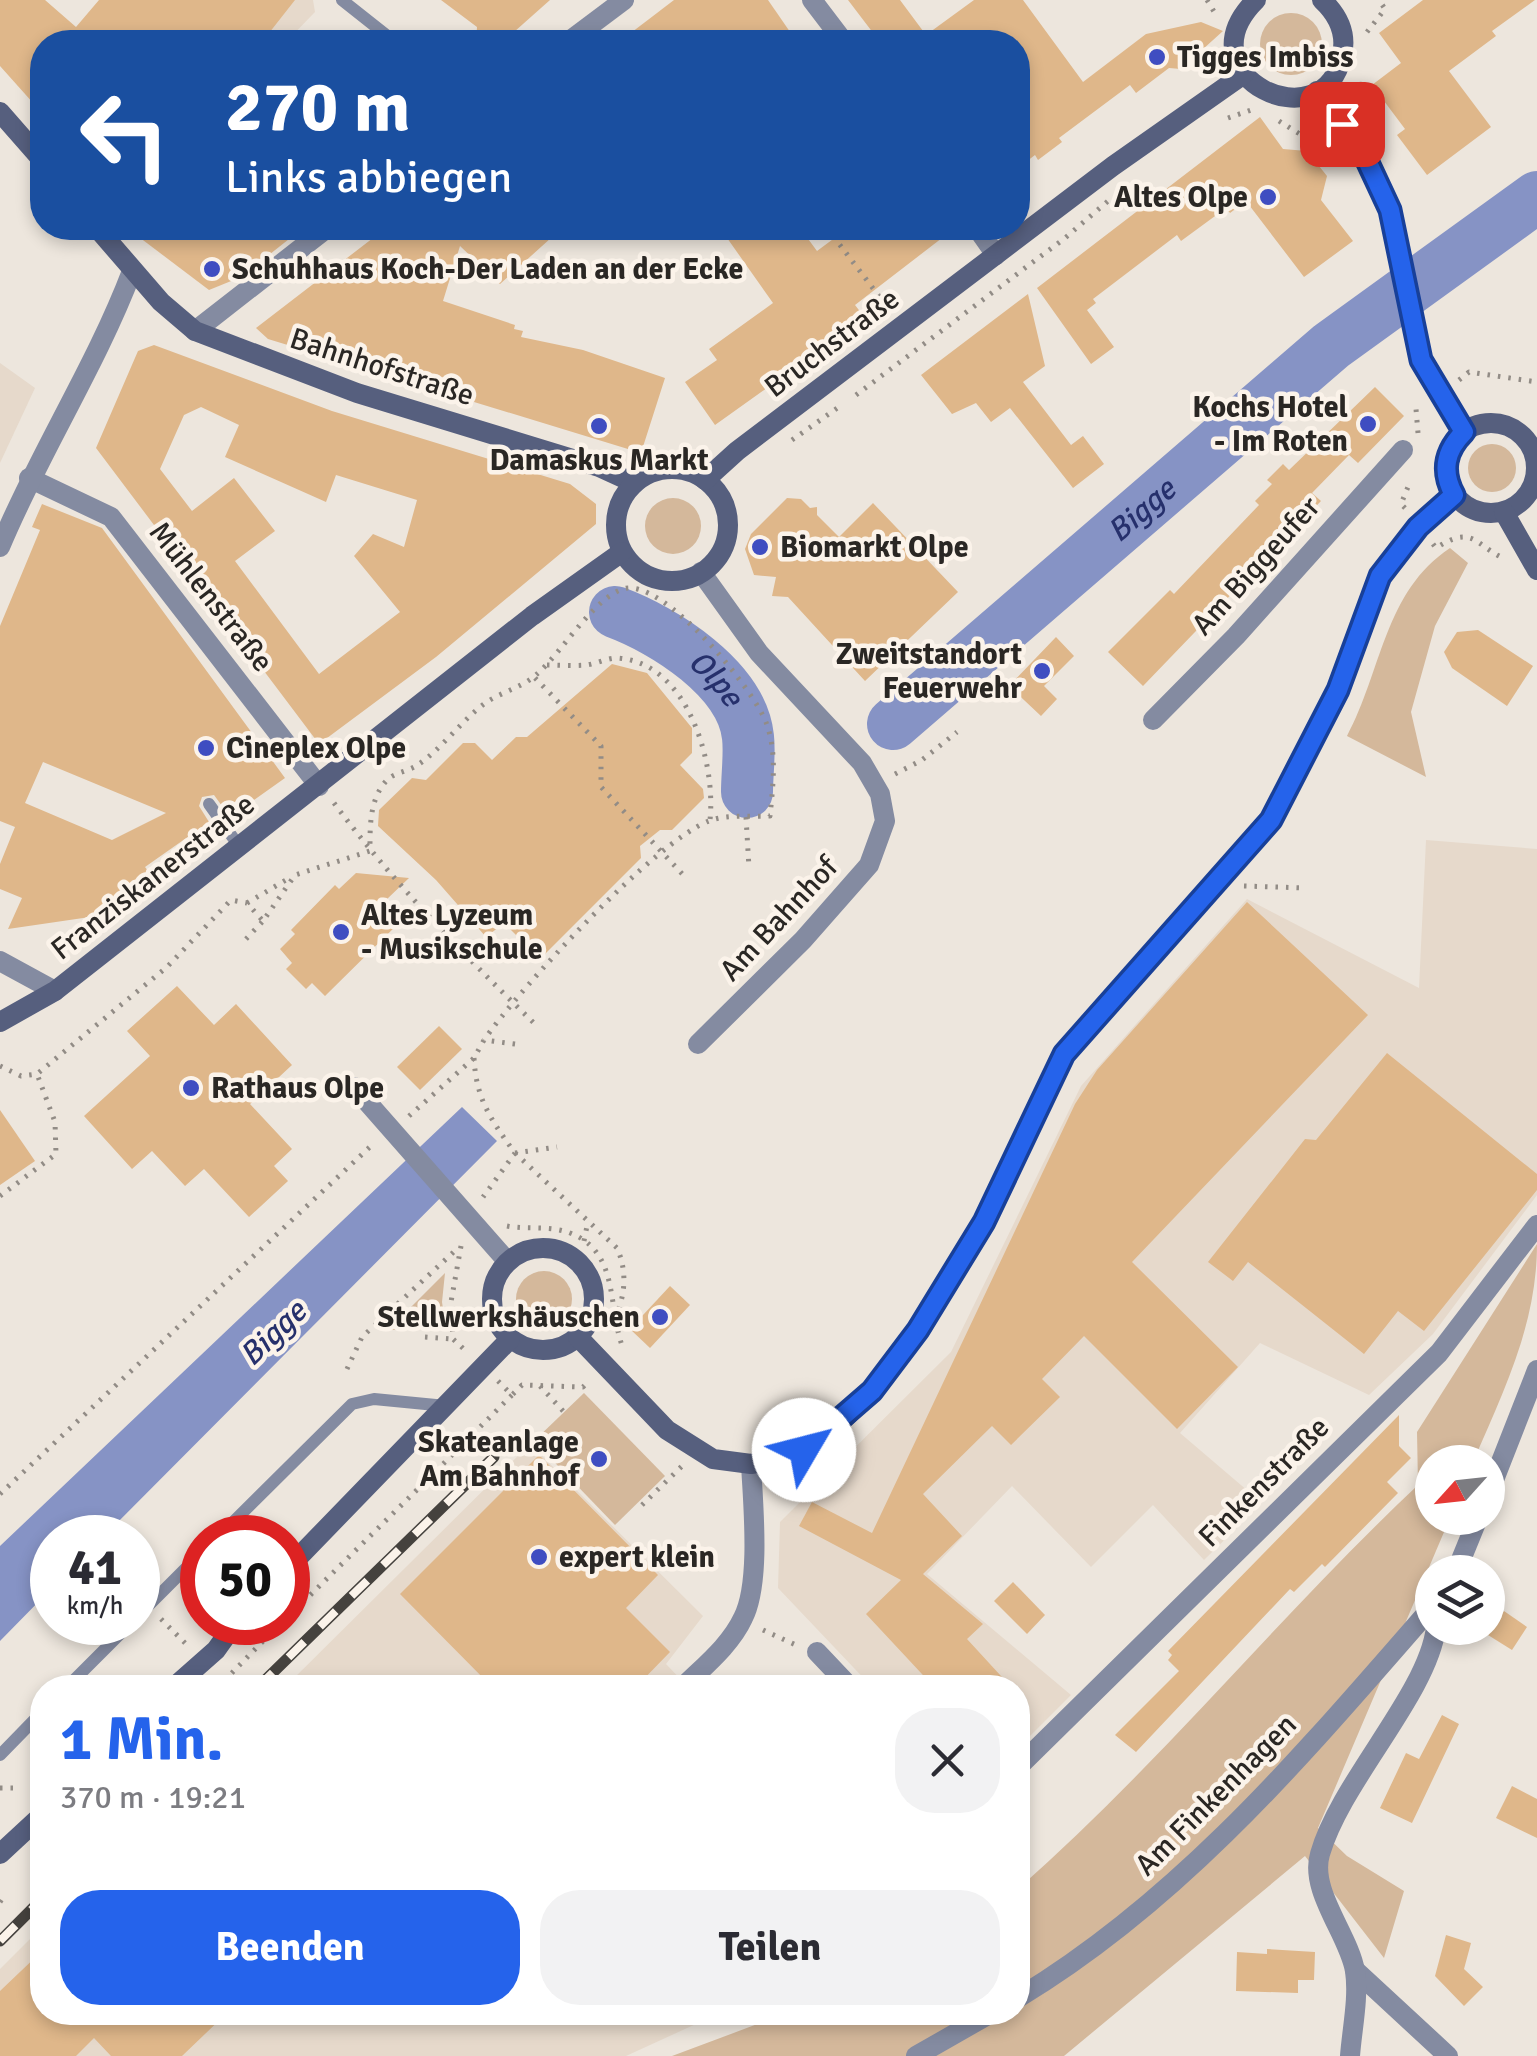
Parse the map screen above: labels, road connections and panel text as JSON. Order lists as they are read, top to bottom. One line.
{"streets":{"street":["Bruchstraße","Bahnhofstraße","Am Biggeufer","Mühlenstraße","Franziskanerstraße","Am Bahnhof","Finkenstraße","Am Finkenhagen"]},"crossings":[["Bruchstraße","Bahnhofstraße"],["Bruchstraße","Franziskanerstraße"],["Bahnhofstraße","Franziskanerstraße"],["Mühlenstraße","Franziskanerstraße"]],"water":["Bigge","Olpe"],"places":["Tigges Imbiss","Altes Olpe","Schuhhaus Koch-Der Laden an der Ecke","Kochs Hotel - Im Roten","Damaskus Markt","Biomarkt Olpe","Zweitstandort Feuerwehr","Cineplex Olpe","Altes Lyzeum - Musikschule","Rathaus Olpe","Stellwerkshäuschen","Skateanlage Am Bahnhof","expert klein"],"north":"bottom left","page":{"turn":["270 m","Links abbiegen"],"speed":"41 km/h","limit":"50","heading":["1 Min.","370 m · 19:21"],"buttons":["Beenden","Teilen"]}}
